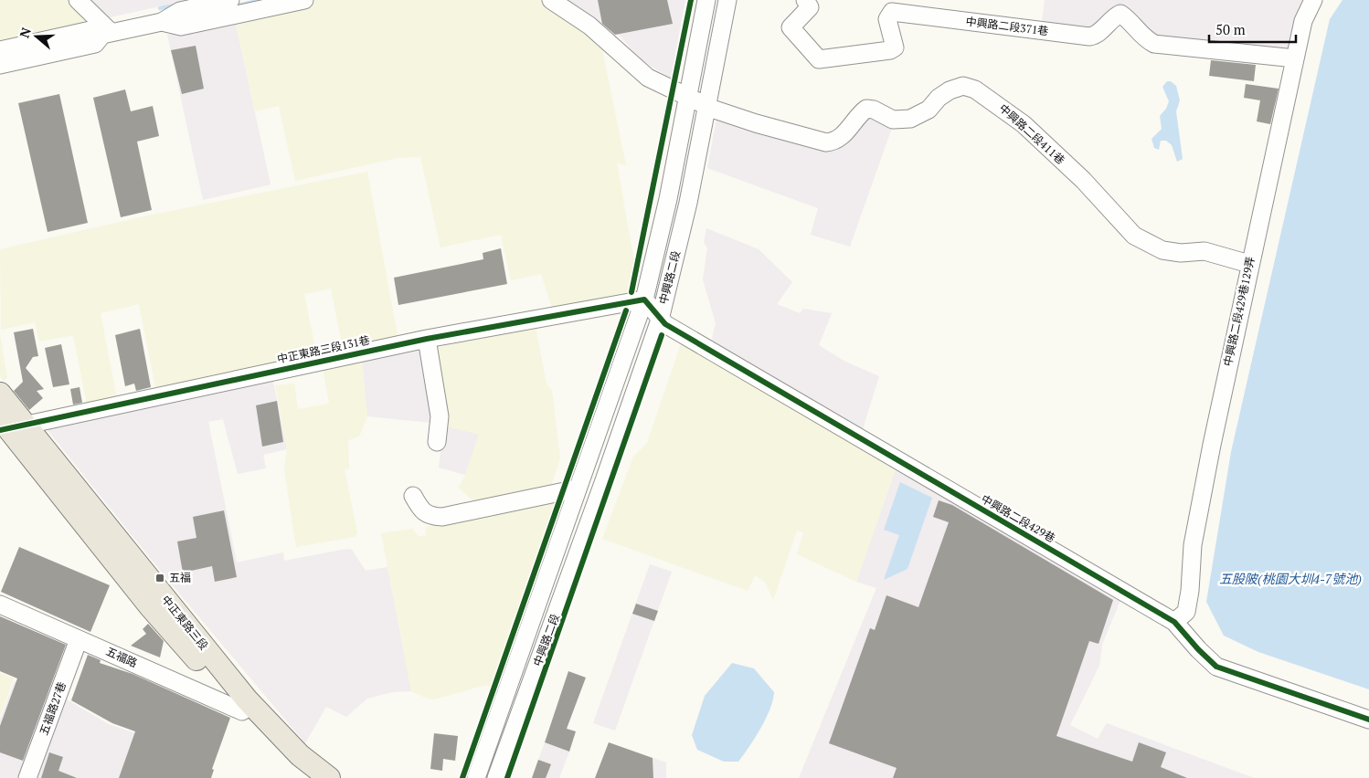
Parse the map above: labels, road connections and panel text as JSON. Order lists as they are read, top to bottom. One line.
{"streets":{"main road":["中正東路三段"],"street":["中興路二段371巷","中興路二段411巷","中興路二段","中興路二段429巷129弄","中正東路三段131巷","中興路二段429巷","五福路","五福路27巷"]},"crossings":[["中興路二段371巷","中興路二段429巷129弄"],["中興路二段411巷","中興路二段"],["中興路二段411巷","中興路二段429巷129弄"],["中興路二段","中正東路三段131巷"],["中興路二段","中興路二段429巷"],["中興路二段429巷129弄","中興路二段429巷"],["中正東路三段131巷","中正東路三段"],["中正東路三段","五福路"],["五福路","五福路27巷"]],"water":["五股陂(桃園大圳4-7號池)"],"places":{"transit":["五福"]},"scale_bar":"50 m","north":"left"}
